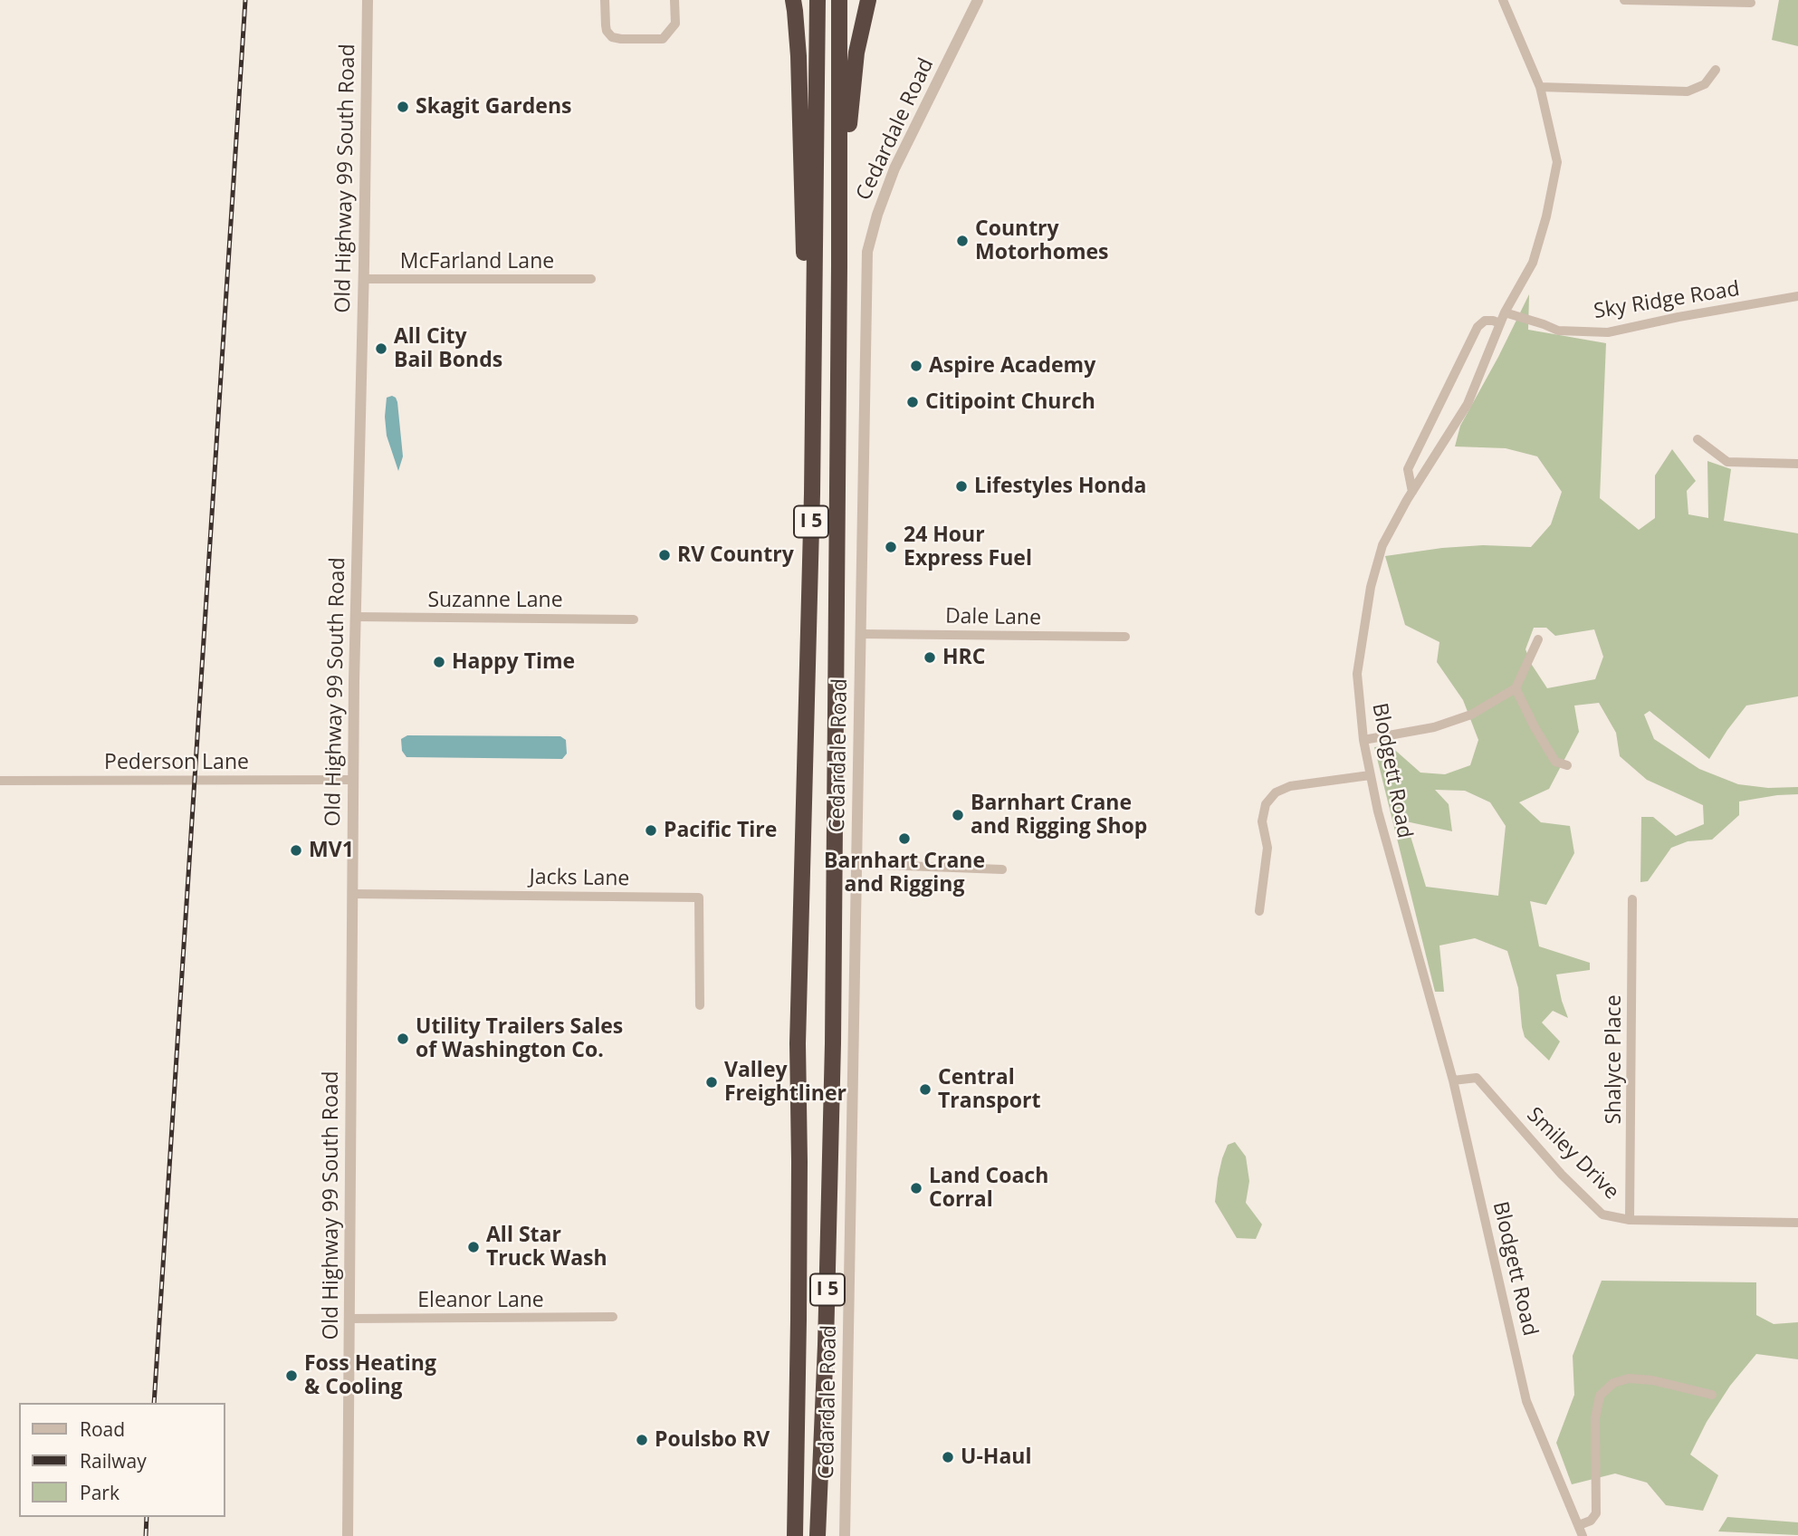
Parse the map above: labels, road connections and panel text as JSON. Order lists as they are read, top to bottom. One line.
{"streets":{"highway":["I 5"],"street":["Cedardale Road","Old Highway 99 South Road","McFarland Lane","Sky Ridge Road","Suzanne Lane","Dale Lane","Pederson Lane","Blodgett Road","Jacks Lane","Shalyce Place","Smiley Drive","Eleanor Lane"]},"crossings":[["Cedardale Road","Dale Lane"],["Old Highway 99 South Road","McFarland Lane"],["Old Highway 99 South Road","Suzanne Lane"],["Old Highway 99 South Road","Pederson Lane"],["Old Highway 99 South Road","Jacks Lane"],["Old Highway 99 South Road","Eleanor Lane"],["Sky Ridge Road","Blodgett Road"],["Blodgett Road","Smiley Drive"],["Shalyce Place","Smiley Drive"]],"places":["Skagit Gardens","Country Motorhomes","All City Bail Bonds","Aspire Academy","Citipoint Church","Lifestyles Honda","24 Hour Express Fuel","RV Country","HRC","Happy Time","Barnhart Crane and Rigging Shop","Pacific Tire","Barnhart Crane and Rigging","MV1","Utility Trailers Sales of Washington Co.","Valley Freightliner","Central Transport","Land Coach Corral","All Star Truck Wash","Foss Heating & Cooling","Poulsbo RV","U-Haul"],"legend":["Road","Railway","Park"]}
